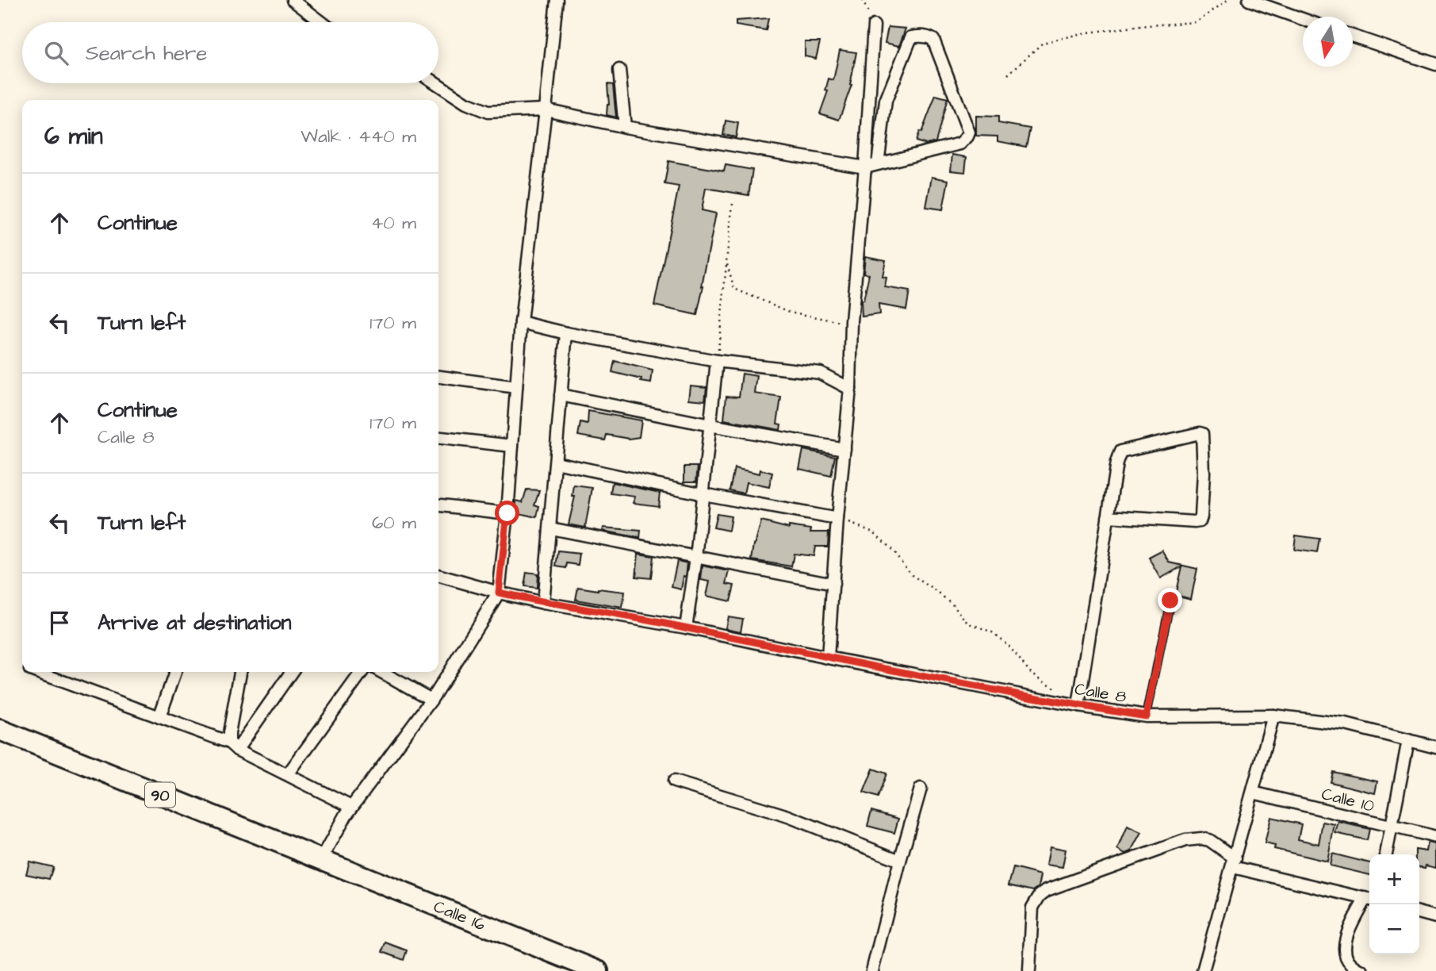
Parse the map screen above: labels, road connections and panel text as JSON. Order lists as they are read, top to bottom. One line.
{"streets":{"highway":["90","Calle 16"],"street":["Calle 8","Calle 10"]},"crossings":[["90","Calle 16"]],"north":"bottom","page":{"search":"Search here","heading":["6 min","Walk · 440 m"],"list":[["Continue","40 m"],["Turn left","170 m"],["Continue","Calle 8","170 m"],["Turn left","60 m"],"Arrive at destination"],"map_buttons":["+","−"]}}
